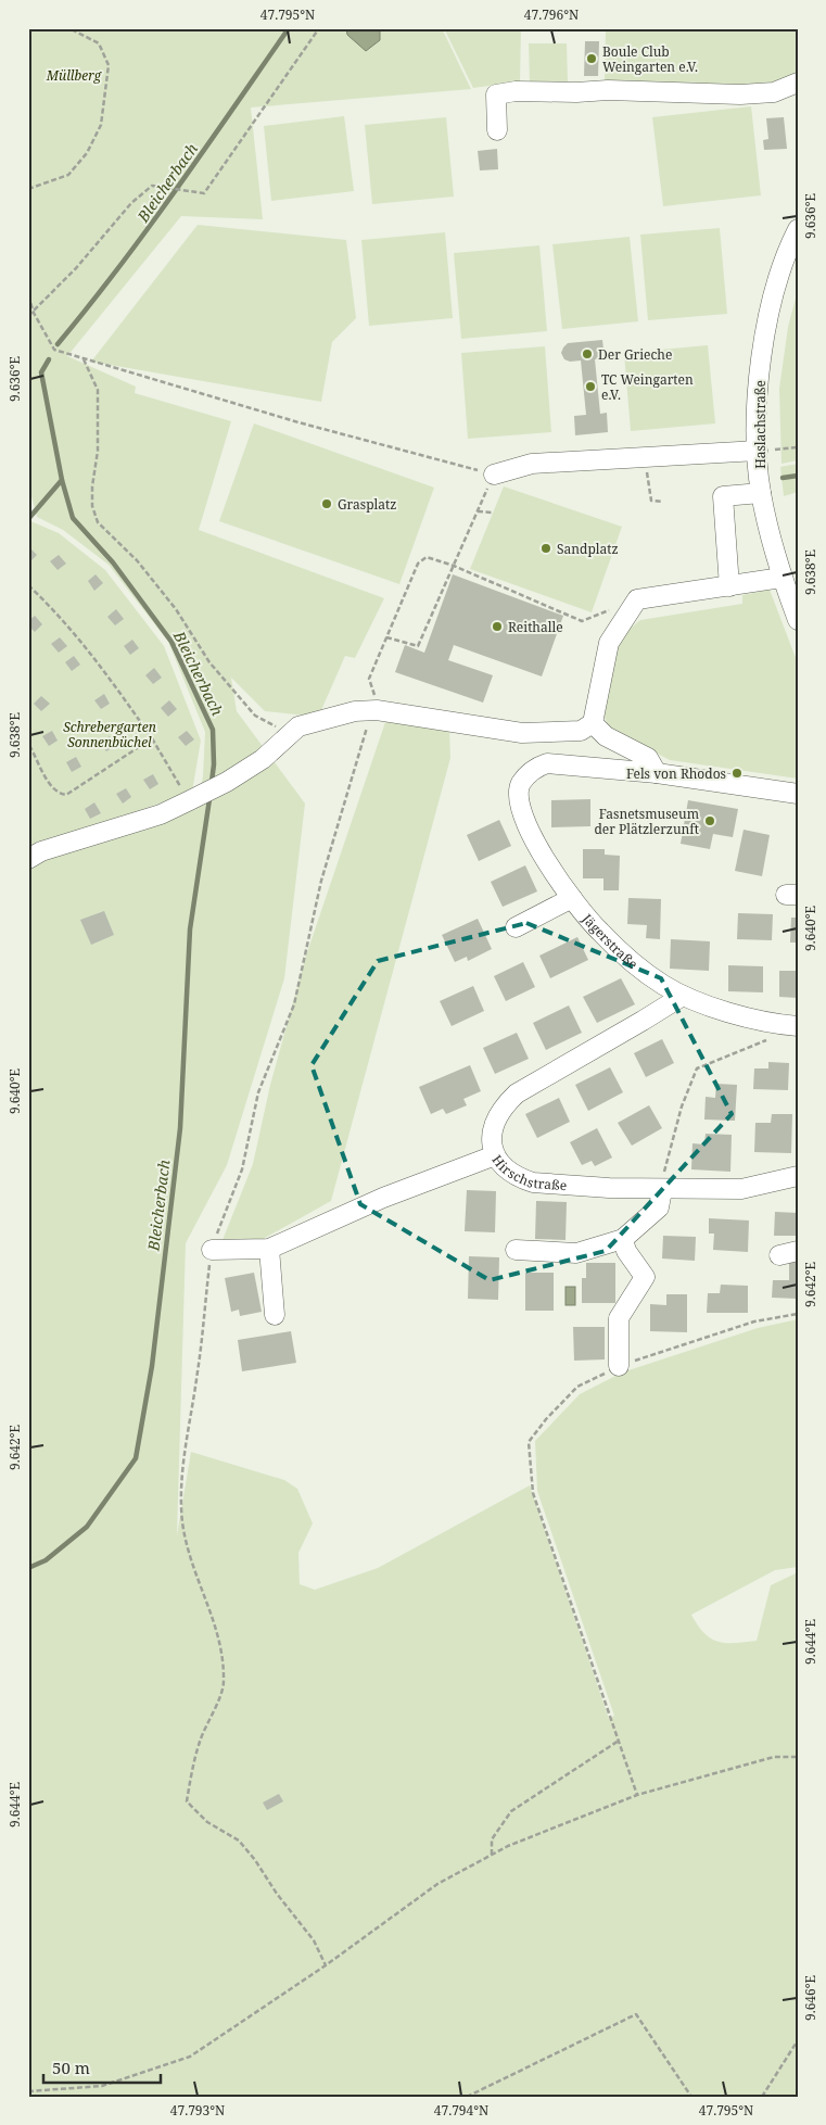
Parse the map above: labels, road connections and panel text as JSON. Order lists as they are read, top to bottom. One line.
{"streets":{"street":["Haslachstraße","Jägerstraße","Hirschstraße"]},"crossings":[["Jägerstraße","Hirschstraße"]],"water":["Bleicherbach"],"parks":["Müllberg","Schrebergarten Sonnenbüchel"],"places":["Boule Club Weingarten e.V.","Der Grieche","TC Weingarten e.V.","Grasplatz","Sandplatz","Reithalle","Fels von Rhodos","Fasnetsmuseum der Plätzlerzunft"],"scale_bar":"50 m","coordinates":["47.795°N","47.796°N","9.636°E","9.638°E","9.640°E","9.642°E","9.644°E","9.646°E","47.793°N","47.794°N"]}
